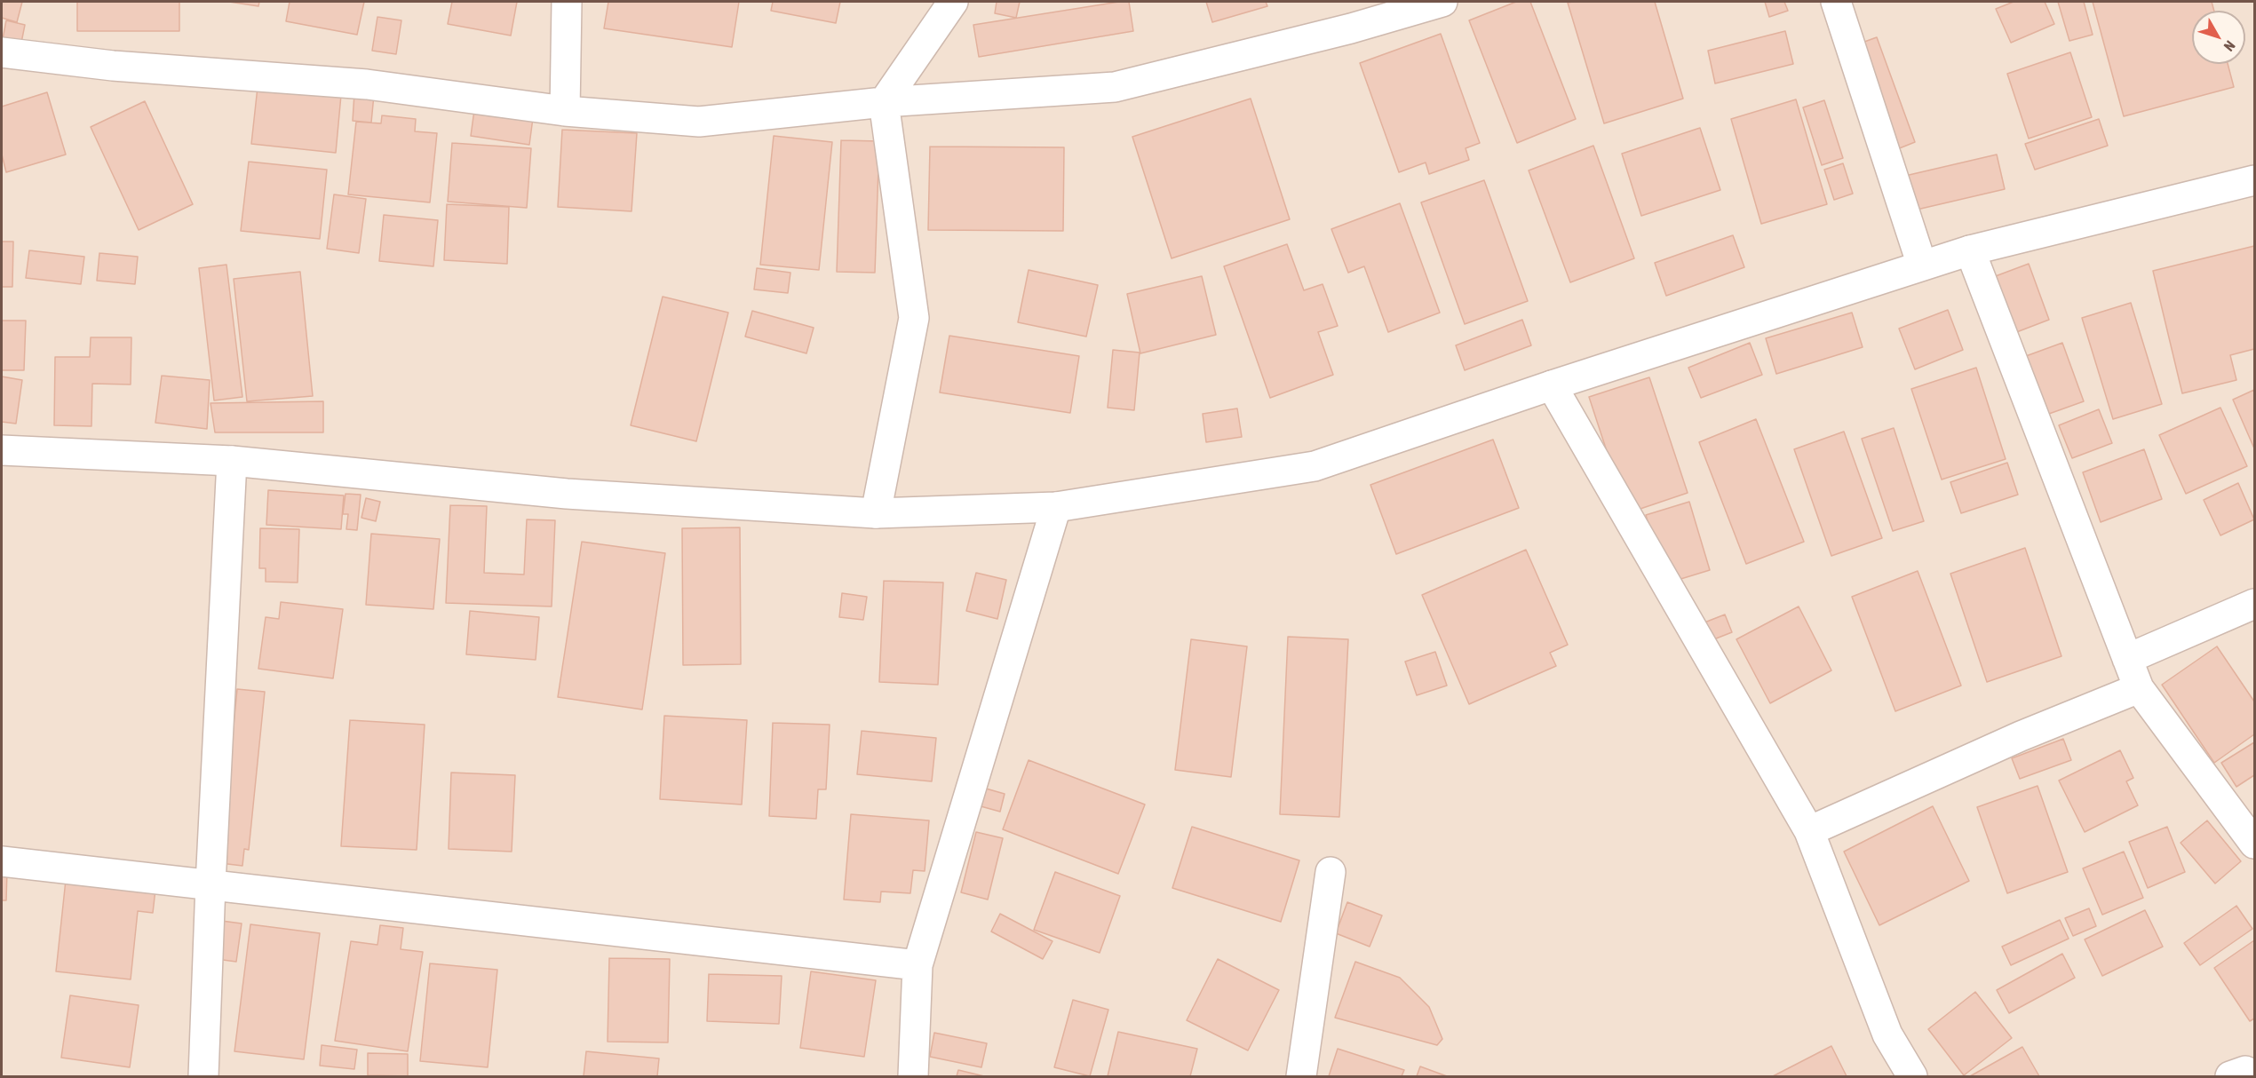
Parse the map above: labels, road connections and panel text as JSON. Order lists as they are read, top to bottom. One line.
{"north":"bottom right"}
